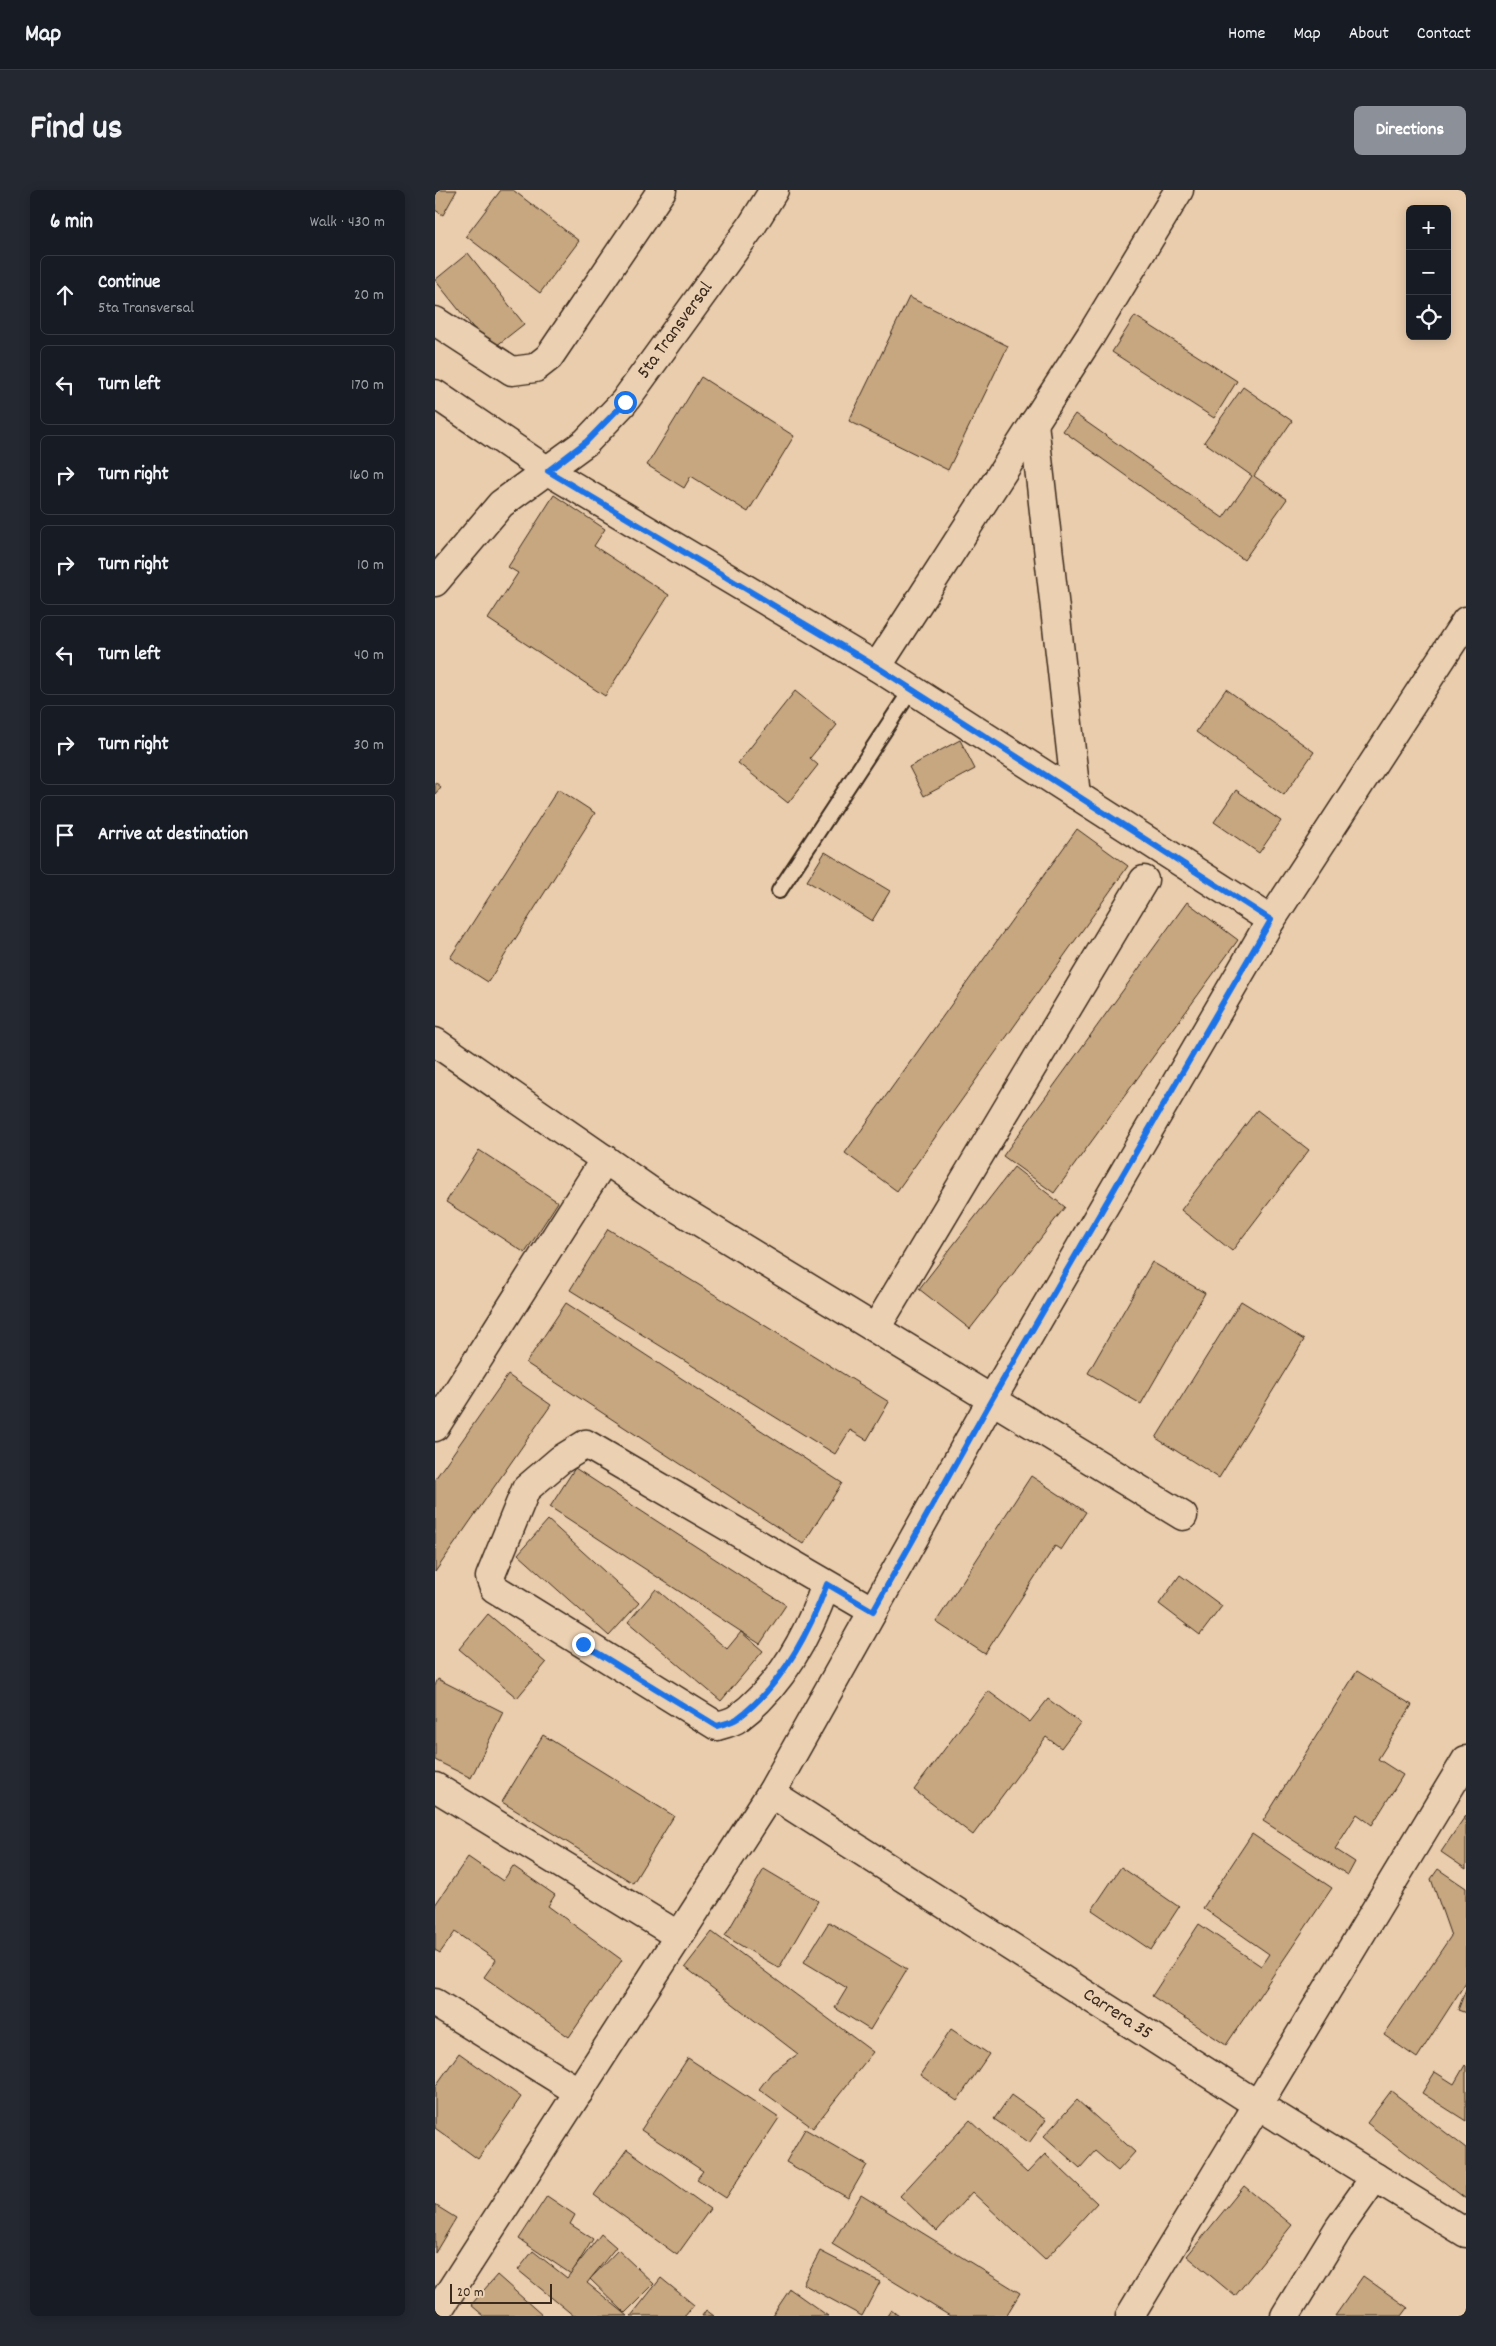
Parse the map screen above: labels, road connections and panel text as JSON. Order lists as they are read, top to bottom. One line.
{"streets":{"street":["5ta Transversal","Carrera 35"]},"scale_bar":"20 m","page":{"header":"Map","nav":["Home","Map","About","Contact"],"title":"Find us","buttons":"Directions","heading":["6 min","Walk · 430 m"],"map_buttons":["+","−"],"list":[["Continue","5ta Transversal","20 m"],["Turn left","170 m"],["Turn right","160 m"],["Turn right","10 m"],["Turn left","40 m"],["Turn right","30 m"],"Arrive at destination"],"scale":"20 m"}}
